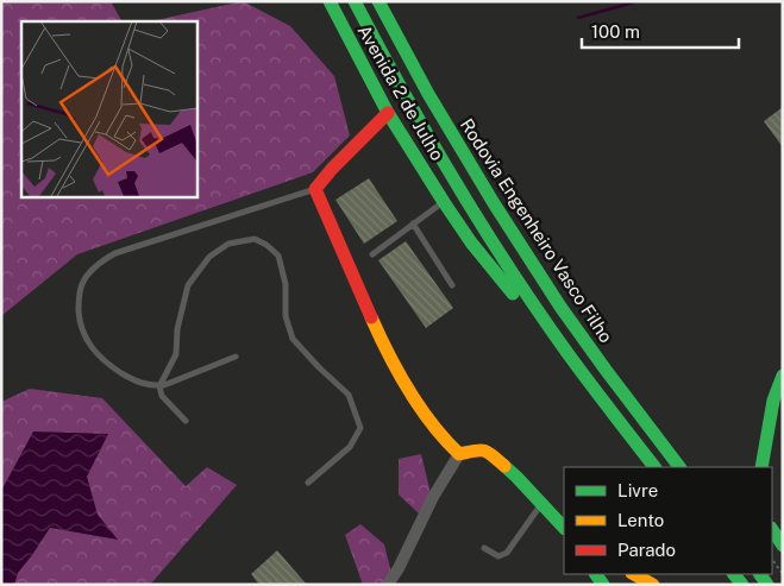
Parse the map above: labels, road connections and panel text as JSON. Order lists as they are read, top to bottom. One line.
{"streets":{"main road":["Avenida 2 de Julho","Rodovia Engenheiro Vasco Filho"]},"legend":["Livre","Lento","Parado"],"scale_bar":"100 m"}
